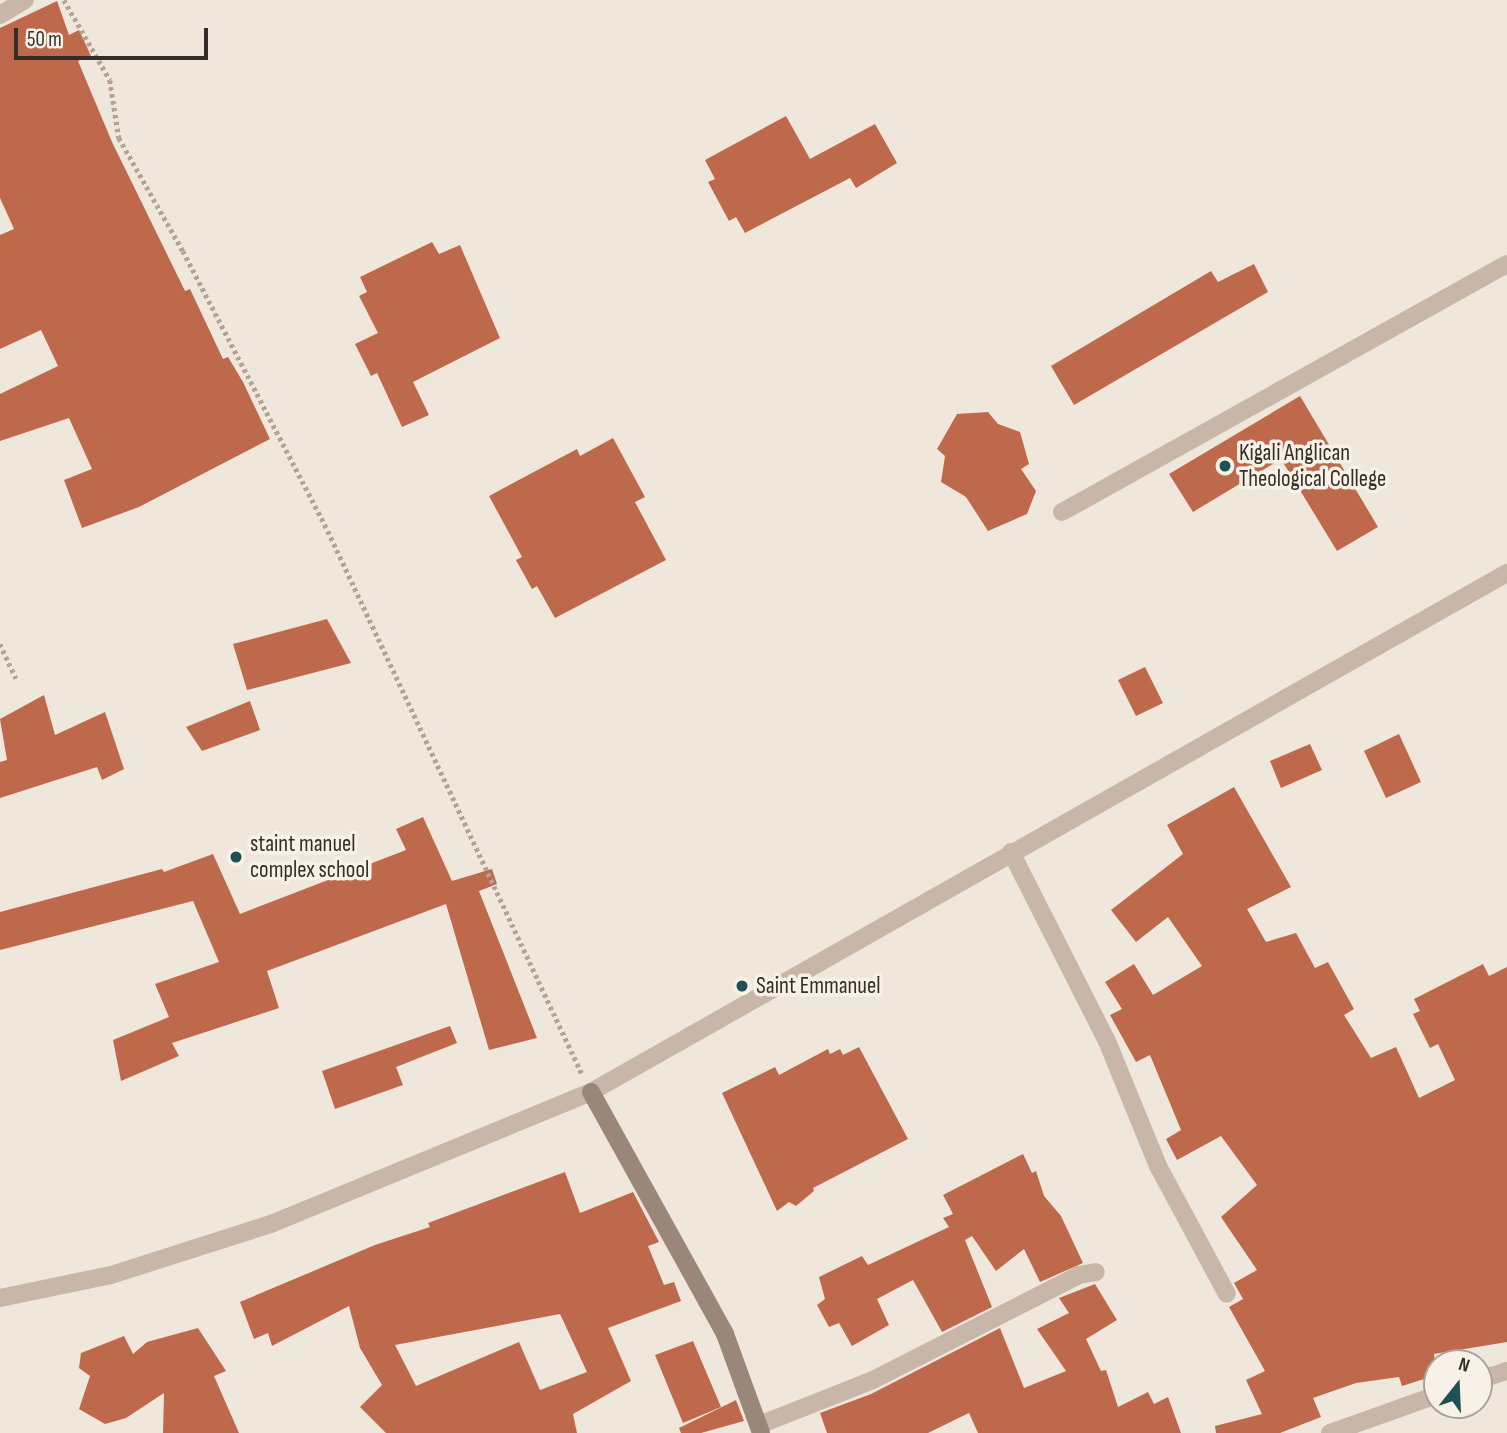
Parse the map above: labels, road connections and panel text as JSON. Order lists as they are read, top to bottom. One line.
{"places":["Kigali Anglican Theological College","staint manuel complex school","Saint Emmanuel"],"scale_bar":"50 m","north":"top"}
